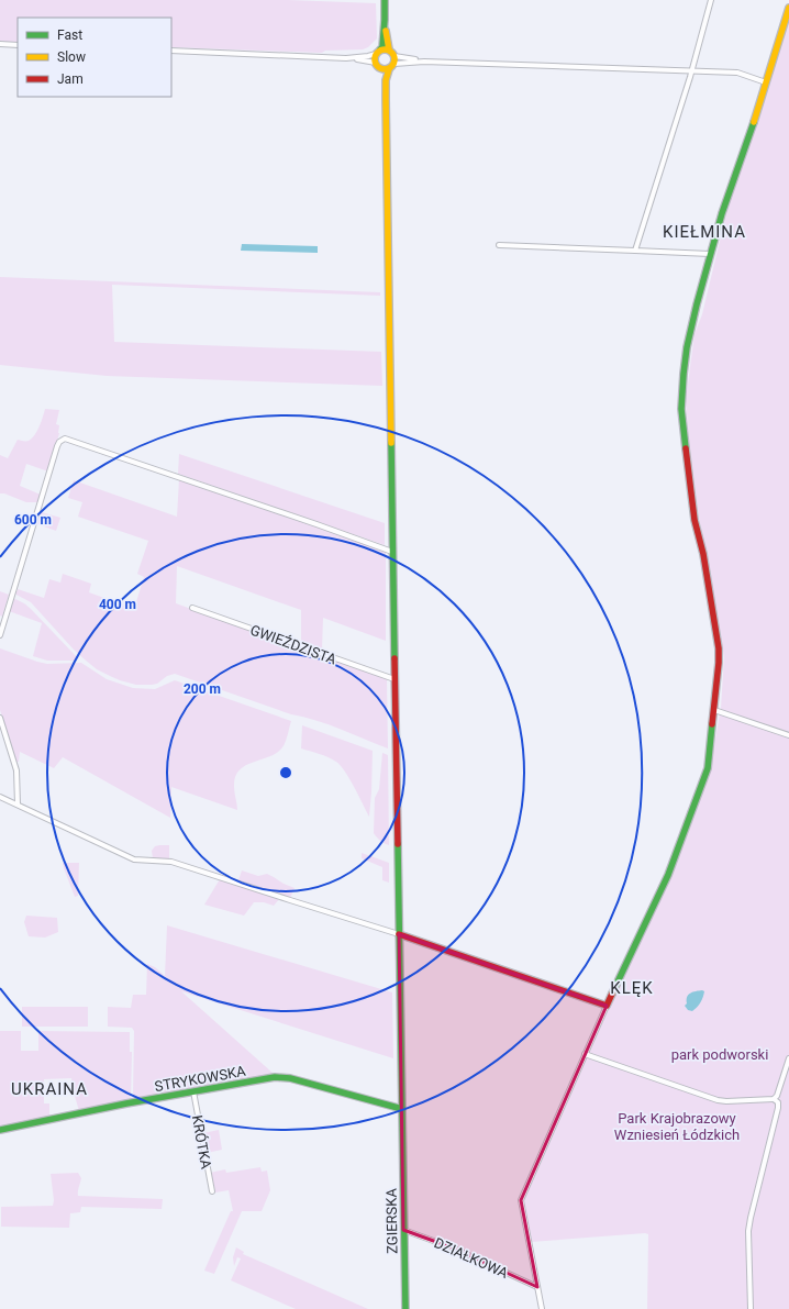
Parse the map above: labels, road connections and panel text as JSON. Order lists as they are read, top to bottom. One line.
{"streets":{"street":["GWIEŹDZISTA","STRYKOWSKA","KRÓTKA","ZGIERSKA","DZIAŁKOWA"]},"crossings":[["GWIEŹDZISTA","ZGIERSKA"],["STRYKOWSKA","KRÓTKA"],["STRYKOWSKA","ZGIERSKA"],["ZGIERSKA","DZIAŁKOWA"]],"districts":["KIEŁMINA","KLĘK","UKRAINA"],"parks":["park podworski","Park Krajobrazowy Wzniesień Łódzkich"],"legend":["Fast","Slow","Jam"],"rings":["600 m","400 m","200 m"]}
